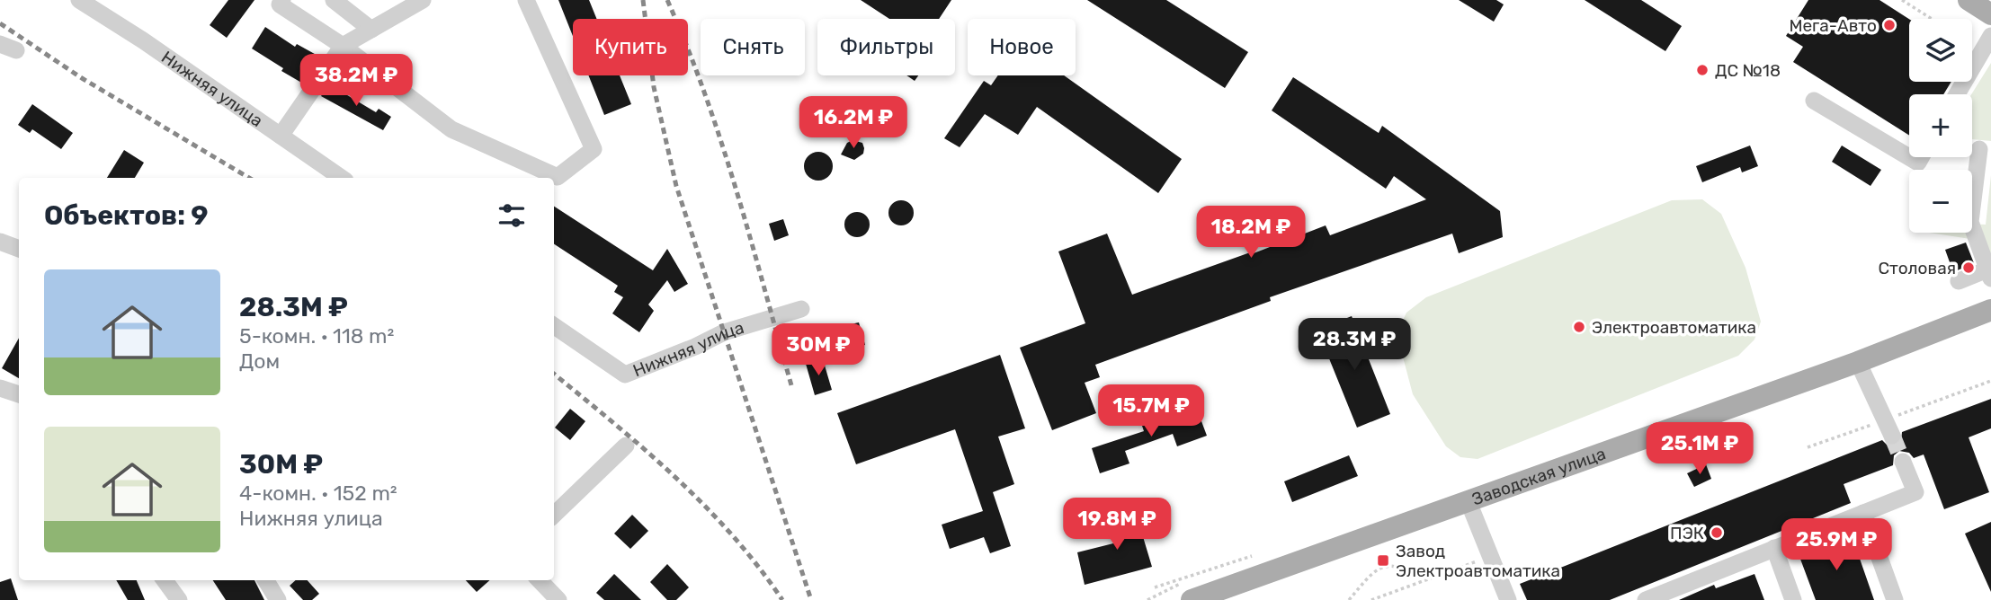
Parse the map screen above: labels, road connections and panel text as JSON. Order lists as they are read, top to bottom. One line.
{"streets":{"main road":["Заводская улица"],"street":["Нижняя улица"]},"places":{"other":["Мега-Авто","ДС №18","Столовая","Электроавтоматика","ПЭК"],"transit":["Завод Электроавтоматика"]},"page":{"map_buttons":["+","−"],"chip":["Купить","Снять","Фильтры","Новое"],"price":["38.2M ₽","16.2M ₽","18.2M ₽","28.3M ₽","30M ₽","15.7M ₽","25.1M ₽","19.8M ₽","25.9M ₽"],"heading":"Объектов: 9","list":[{"name":"28.3M ₽","note":"5-комн. · 118 m² · Дом"},{"name":"30M ₽","note":"4-комн. · 152 m² · Нижняя улица"}]}}
